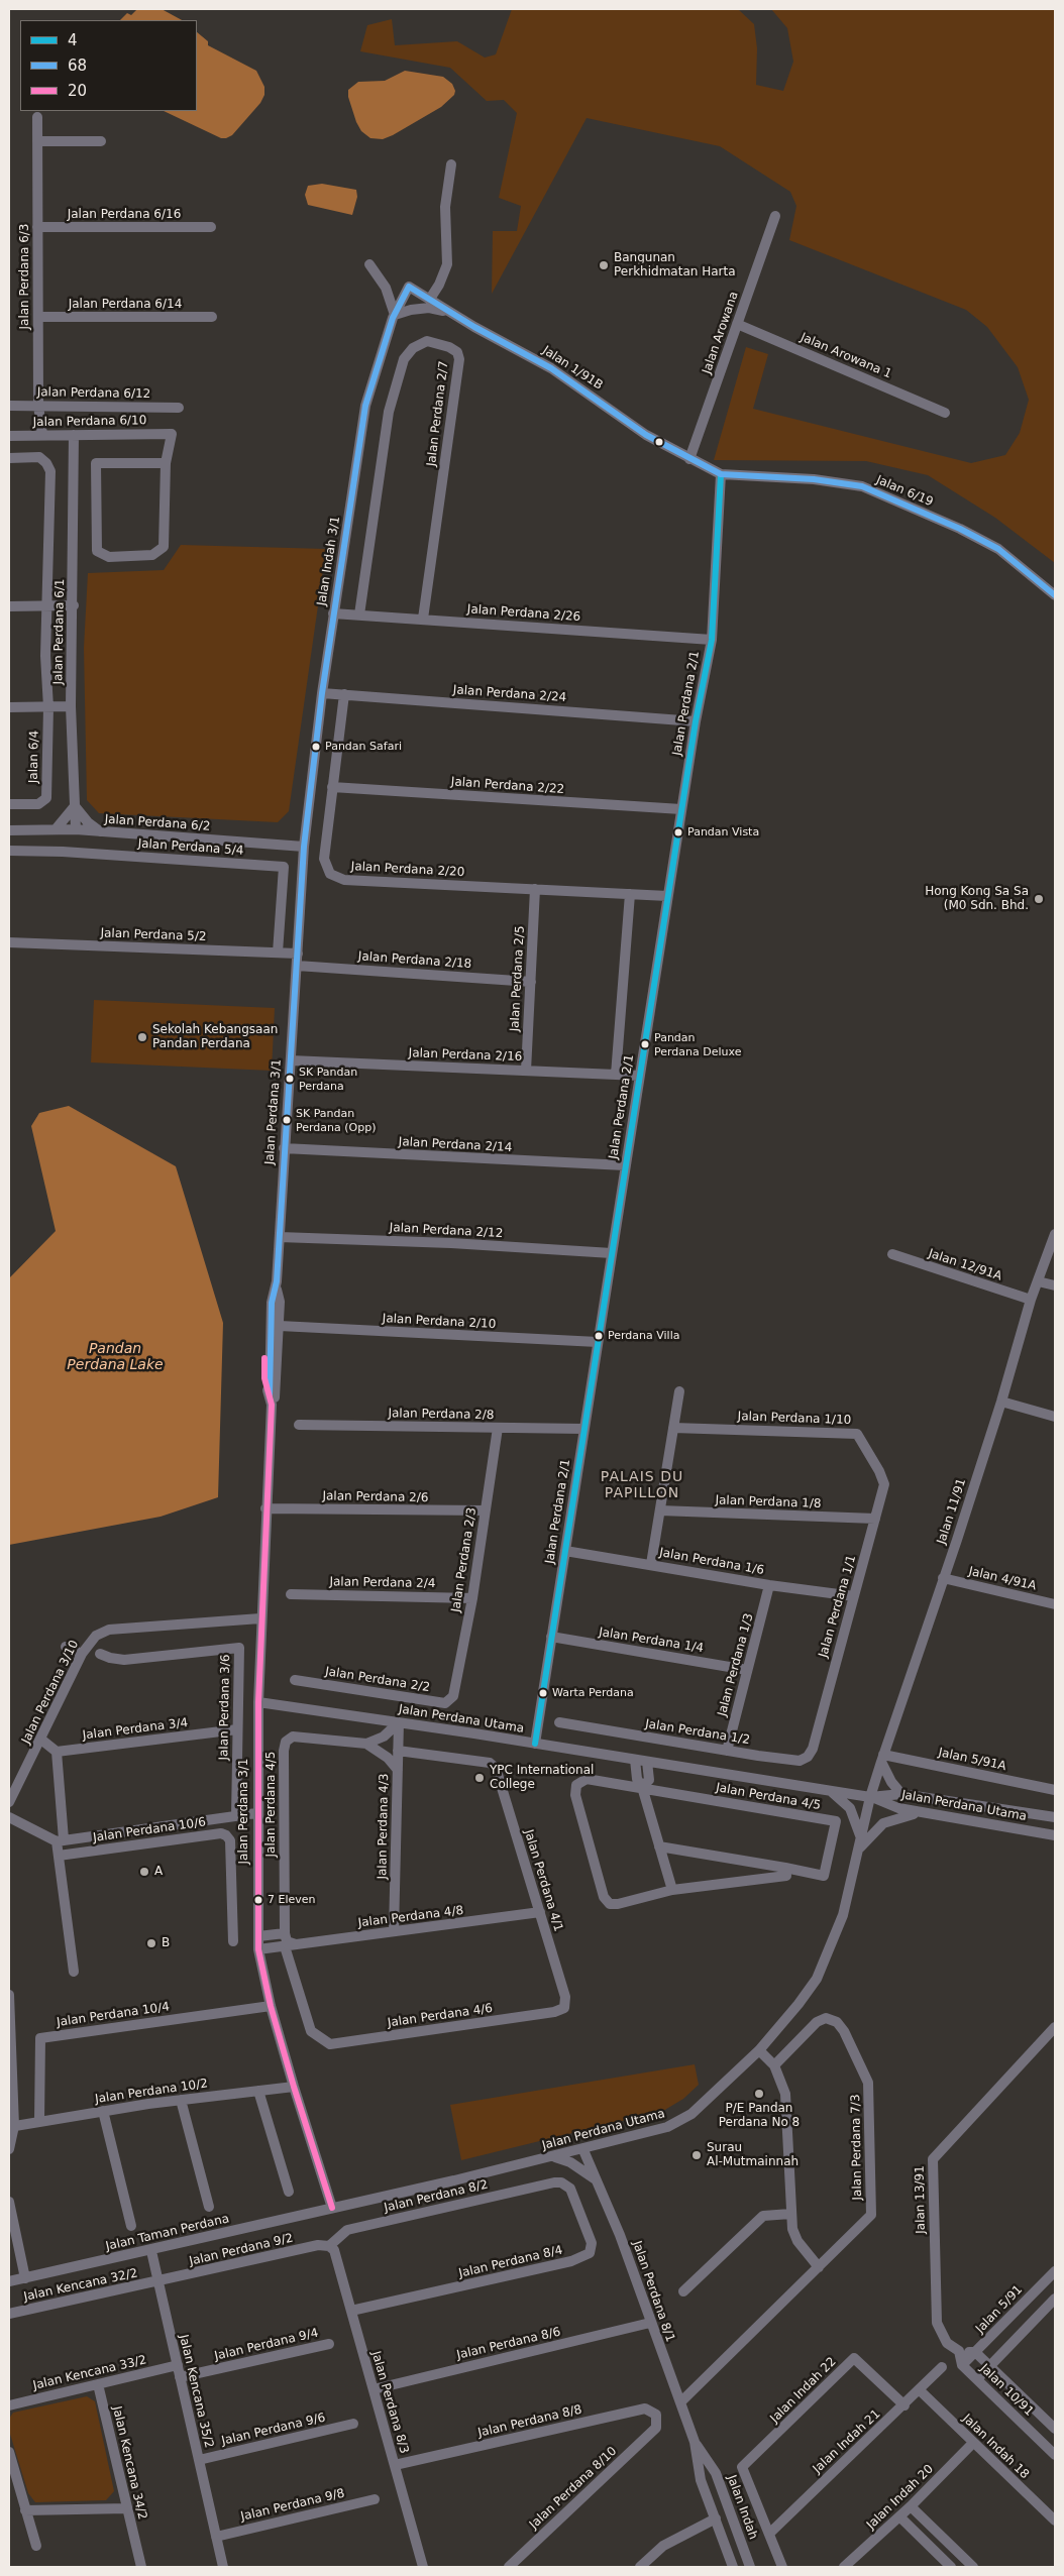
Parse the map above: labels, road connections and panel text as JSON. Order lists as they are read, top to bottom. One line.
{"streets":{"street":["Jalan Perdana 6/16","Jalan Perdana 6/3","Jalan Perdana 6/14","Jalan Arowana","Jalan Arowana 1","Jalan 1/91B","Jalan Perdana 6/12","Jalan Perdana 2/7","Jalan Perdana 6/10","Jalan 6/19","Jalan Indah 3/1","Jalan Perdana 2/26","Jalan Perdana 6/1","Jalan Perdana 2/24","Jalan Perdana 2/1","Jalan 6/4","Jalan Perdana 2/22","Jalan Perdana 6/2","Jalan Perdana 5/4","Jalan Perdana 2/20","Jalan Perdana 5/2","Jalan Perdana 2/18","Jalan Perdana 2/5","Jalan Perdana 2/16","Jalan Perdana 3/1","Jalan Perdana 2/14","Jalan Perdana 2/12","Jalan 12/91A","Jalan Perdana 2/10","Jalan Perdana 2/8","Jalan Perdana 1/10","Jalan Perdana 2/6","Jalan Perdana 1/8","Jalan 11/91","Jalan Perdana 2/3","Jalan Perdana 1/6","Jalan 4/91A","Jalan Perdana 2/4","Jalan Perdana 1/1","Jalan Perdana 1/4","Jalan Perdana 1/3","Jalan Perdana 2/2","Jalan Perdana 3/10","Jalan Perdana 3/6","Jalan Perdana Utama","Jalan Perdana 3/4","Jalan Perdana 1/2","Jalan 5/91A","Jalan Perdana 4/5","Jalan Perdana 4/3","Jalan Perdana 10/6","Jalan Perdana 4/1","Jalan Perdana 4/8","Jalan Perdana 10/4","Jalan Perdana 4/6","Jalan Perdana 10/2","Jalan Perdana 7/3","Jalan Perdana 8/2","Jalan 13/91","Jalan Taman Perdana","Jalan Perdana 9/2","Jalan Perdana 8/4","Jalan Kencana 32/2","Jalan Perdana 8/1","Jalan 5/91","Jalan Perdana 8/6","Jalan Perdana 9/4","Jalan Kencana 33/2","Jalan Indah 22","Jalan 10/91","Jalan Kencana 35/2","Jalan Perdana 8/3","Jalan Perdana 8/8","Jalan Perdana 9/6","Jalan Indah 21","Jalan Indah 18","Jalan Kencana 34/2","Jalan Perdana 8/10","Jalan Indah 20","Jalan Perdana 9/8","Jalan Indah"]},"crossings":[["Jalan Perdana 6/16","Jalan Perdana 6/3"],["Jalan Perdana 6/3","Jalan Perdana 6/14"],["Jalan Perdana 6/3","Jalan Perdana 6/12"],["Jalan Perdana 6/3","Jalan Perdana 6/10"],["Jalan Arowana","Jalan Arowana 1"],["Jalan Arowana","Jalan 1/91B"],["Jalan 1/91B","Jalan 6/19"],["Jalan 1/91B","Jalan Indah 3/1"],["Jalan 1/91B","Jalan Perdana 2/1"],["Jalan Perdana 2/7","Jalan Perdana 2/26"],["Jalan Perdana 6/10","Jalan Perdana 6/1"],["Jalan 6/19","Jalan Perdana 2/1"],["Jalan Indah 3/1","Jalan Perdana 2/26"],["Jalan Indah 3/1","Jalan Perdana 2/24"],["Jalan Indah 3/1","Jalan Perdana 6/2"],["Jalan Indah 3/1","Jalan Perdana 3/1"],["Jalan Perdana 2/26","Jalan Perdana 2/1"],["Jalan Perdana 6/1","Jalan Perdana 6/2"],["Jalan Perdana 2/24","Jalan Perdana 2/1"],["Jalan Perdana 2/24","Jalan Perdana 2/20"],["Jalan Perdana 2/1","Jalan Perdana 2/22"],["Jalan Perdana 2/1","Jalan Perdana 2/20"],["Jalan Perdana 2/1","Jalan Perdana 2/16"],["Jalan Perdana 2/1","Jalan Perdana 2/14"],["Jalan Perdana 2/1","Jalan Perdana 2/12"],["Jalan Perdana 2/1","Jalan Perdana 2/10"],["Jalan Perdana 2/1","Jalan Perdana 2/8"],["Jalan Perdana 2/1","Jalan Perdana 1/6"],["Jalan Perdana 2/1","Jalan Perdana 1/4"],["Jalan Perdana 2/1","Jalan Perdana Utama"],["Jalan Perdana 2/22","Jalan Perdana 2/20"],["Jalan Perdana 6/2","Jalan Perdana 3/1"],["Jalan Perdana 5/4","Jalan Perdana 5/2"],["Jalan Perdana 2/20","Jalan Perdana 2/5"],["Jalan Perdana 5/2","Jalan Perdana 3/1"],["Jalan Perdana 2/18","Jalan Perdana 2/5"],["Jalan Perdana 2/18","Jalan Perdana 3/1"],["Jalan Perdana 2/5","Jalan Perdana 2/16"],["Jalan Perdana 2/16","Jalan Perdana 3/1"],["Jalan Perdana 3/1","Jalan Perdana 2/14"],["Jalan Perdana 3/1","Jalan Perdana 2/12"],["Jalan Perdana 3/1","Jalan Perdana 2/10"],["Jalan Perdana 3/1","Jalan Perdana 2/6"],["Jalan Perdana 3/1","Jalan Perdana 3/10"],["Jalan Perdana 3/1","Jalan Perdana Utama"],["Jalan Perdana 3/1","Jalan Perdana 4/8"],["Jalan Perdana 3/1","Jalan Perdana 10/4"],["Jalan Perdana 3/1","Jalan Perdana 10/2"],["Jalan Perdana 3/1","Jalan Taman Perdana"],["Jalan 12/91A","Jalan 11/91"],["Jalan Perdana 2/8","Jalan Perdana 2/3"],["Jalan Perdana 1/10","Jalan Perdana 1/1"],["Jalan Perdana 2/6","Jalan Perdana 2/3"],["Jalan Perdana 1/8","Jalan Perdana 1/1"],["Jalan 11/91","Jalan 4/91A"],["Jalan 11/91","Jalan Perdana Utama"],["Jalan 11/91","Jalan 5/91A"],["Jalan Perdana 2/3","Jalan Perdana 2/4"],["Jalan Perdana 2/3","Jalan Perdana 2/2"],["Jalan Perdana 1/6","Jalan Perdana 1/1"],["Jalan Perdana 1/6","Jalan Perdana 1/3"],["Jalan Perdana 1/1","Jalan Perdana 1/2"],["Jalan Perdana 1/4","Jalan Perdana 1/3"],["Jalan Perdana 1/3","Jalan Perdana 1/2"],["Jalan Perdana 3/6","Jalan Perdana 3/4"],["Jalan Perdana Utama","Jalan Perdana 4/3"],["Jalan Perdana Utama","Jalan Taman Perdana"],["Jalan Perdana Utama","Jalan Perdana 8/1"],["Jalan Perdana 4/5","Jalan Perdana 4/3"],["Jalan Perdana 4/3","Jalan Perdana 4/1"],["Jalan Perdana 4/3","Jalan Perdana 4/8"],["Jalan Perdana 4/1","Jalan Perdana 4/8"],["Jalan Perdana 4/1","Jalan Perdana 4/6"],["Jalan Perdana 4/8","Jalan Perdana 4/6"],["Jalan Perdana 10/4","Jalan Perdana 10/2"],["Jalan Perdana 7/3","Jalan Perdana 8/1"],["Jalan Perdana 8/2","Jalan Perdana 9/2"],["Jalan Perdana 8/2","Jalan Perdana 8/4"],["Jalan Perdana 8/2","Jalan Perdana 8/3"],["Jalan Taman Perdana","Jalan Kencana 35/2"],["Jalan Perdana 9/2","Jalan Kencana 32/2"],["Jalan Perdana 9/2","Jalan Kencana 35/2"],["Jalan Perdana 9/2","Jalan Perdana 8/3"],["Jalan Perdana 8/4","Jalan Perdana 8/3"],["Jalan Kencana 32/2","Jalan Kencana 35/2"],["Jalan Perdana 8/1","Jalan Perdana 8/6"],["Jalan Perdana 8/1","Jalan Indah"],["Jalan 5/91","Jalan 10/91"],["Jalan Perdana 8/6","Jalan Perdana 8/3"],["Jalan Perdana 9/4","Jalan Kencana 35/2"],["Jalan Kencana 33/2","Jalan Kencana 35/2"],["Jalan Kencana 33/2","Jalan Kencana 34/2"],["Jalan Indah 22","Jalan Indah 21"],["Jalan Indah 22","Jalan Indah"],["Jalan Kencana 35/2","Jalan Perdana 9/6"],["Jalan Kencana 35/2","Jalan Perdana 9/8"],["Jalan Perdana 8/3","Jalan Perdana 8/8"],["Jalan Perdana 8/8","Jalan Perdana 8/10"],["Jalan Indah 21","Jalan Indah 18"],["Jalan Indah 21","Jalan Indah"],["Jalan Indah 18","Jalan Indah 20"]],"districts":["PALAIS DU PAPILLON"],"water":["Pandan Perdana Lake"],"places":["Bangunan Perkhidmatan Harta","Pandan Safari","Pandan Vista","Hong Kong Sa Sa (M0 Sdn. Bhd.","Sekolah Kebangsaan Pandan Perdana","Pandan Perdana Deluxe","SK Pandan Perdana","SK Pandan Perdana (Opp)","Perdana Villa","Warta Perdana","YPC International College","A","7 Eleven","B","P/E Pandan Perdana No 8","Surau Al-Mutmainnah"],"lines":["transit line 68","transit line 4","transit line 20"],"legend":["4","68","20"]}
